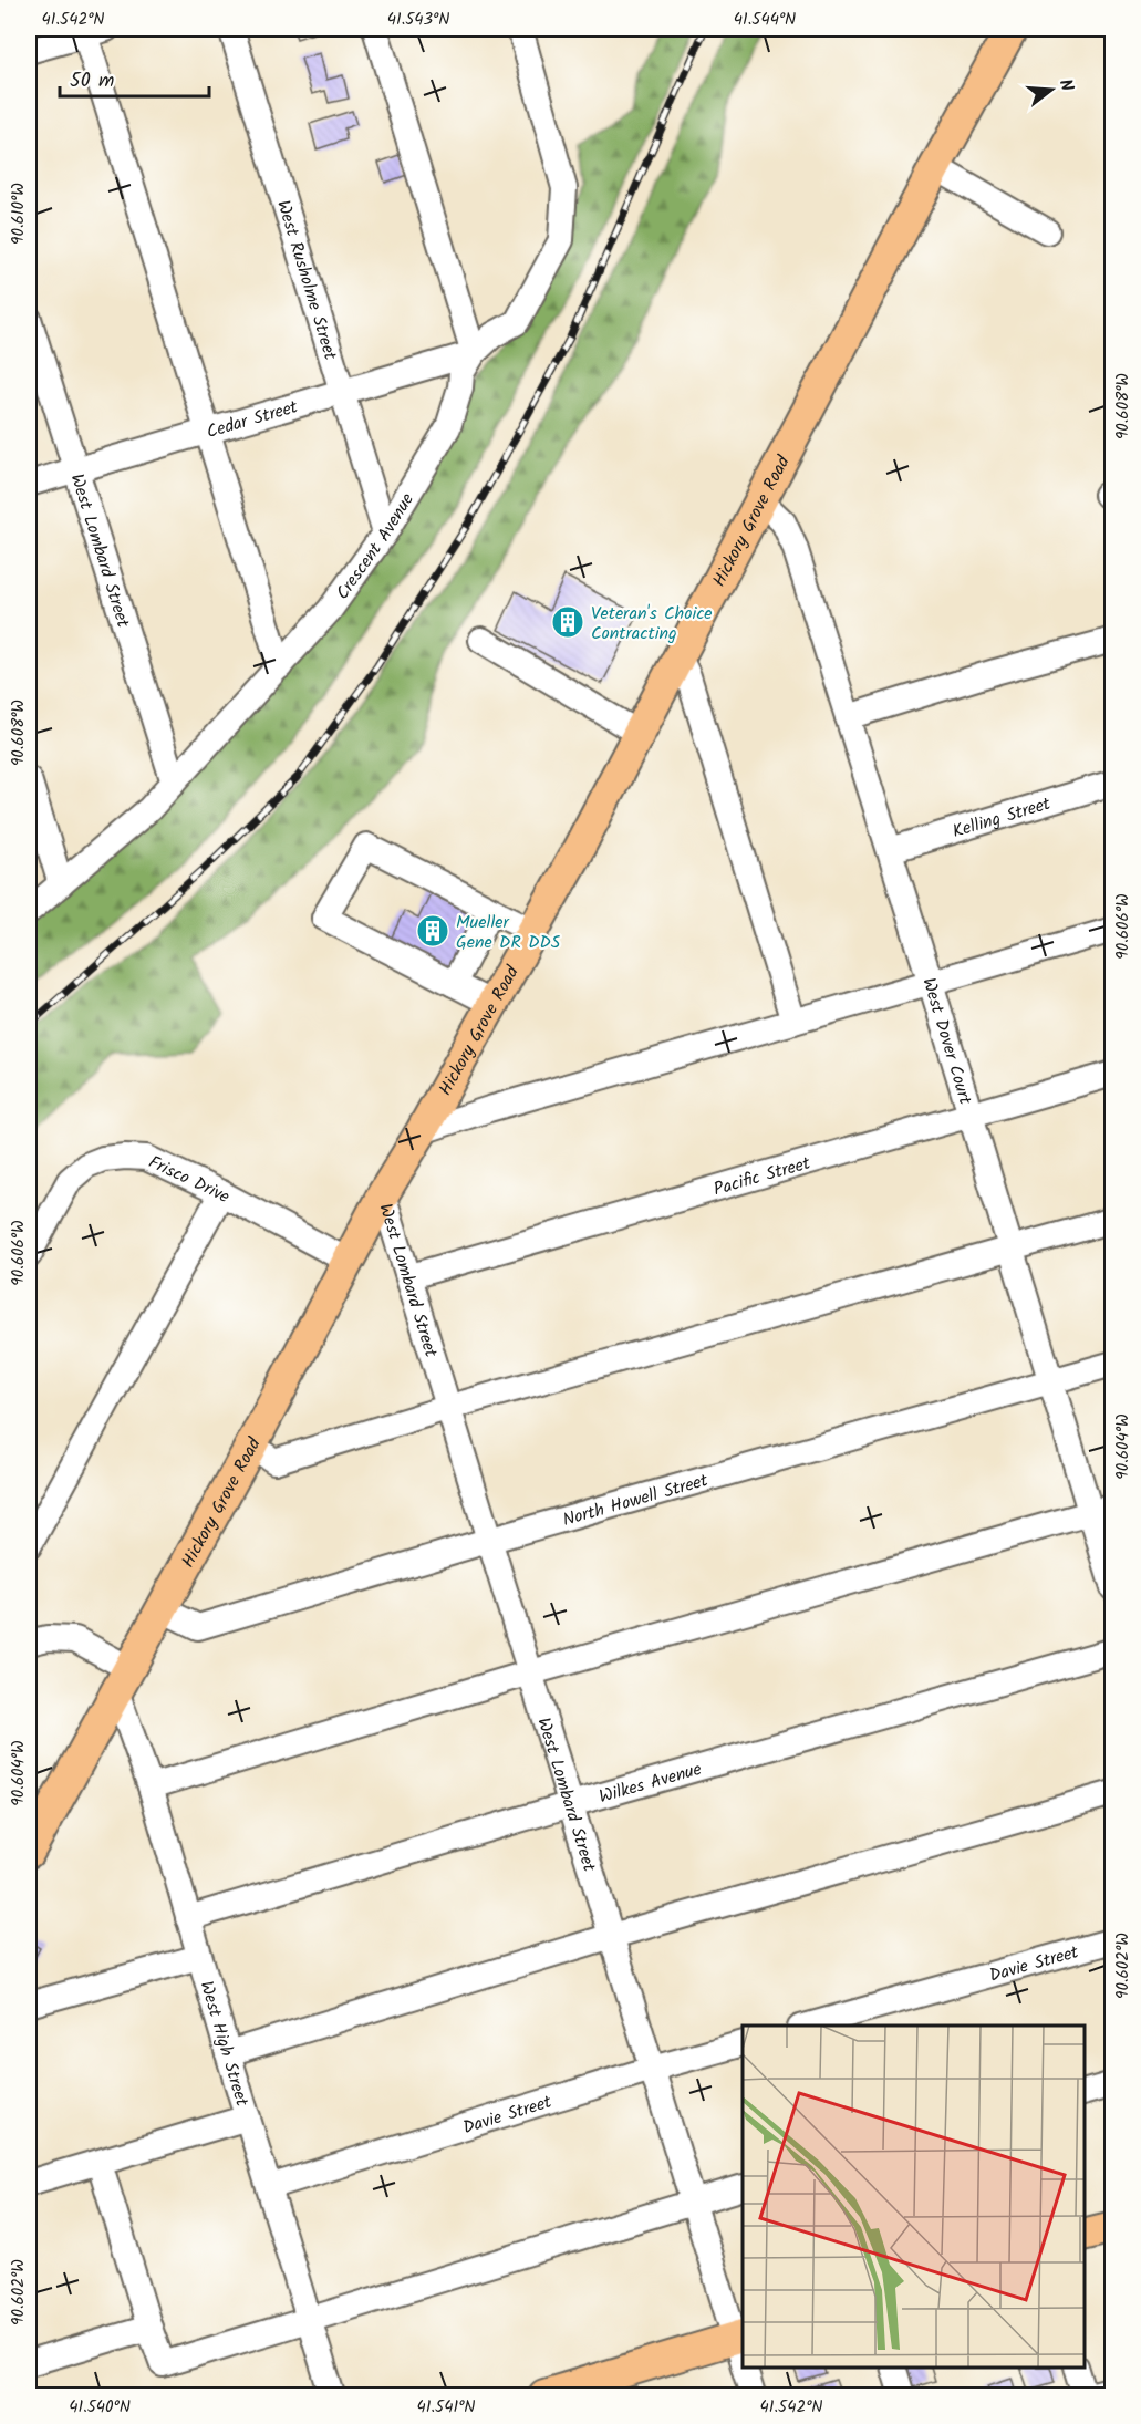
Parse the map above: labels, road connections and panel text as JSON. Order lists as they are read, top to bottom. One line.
{"streets":{"main road":["Hickory Grove Road"],"street":["West Rusholme Street","Cedar Street","Crescent Avenue","West Lombard Street","Kelling Street","West Dover Court","Pacific Street","Frisco Drive","North Howell Street","Wilkes Avenue","Davie Street","West High Street"]},"crossings":[["West Rusholme Street","Cedar Street"],["West Rusholme Street","Crescent Avenue"],["Cedar Street","Crescent Avenue"],["Cedar Street","West Lombard Street"],["Hickory Grove Road","West Lombard Street"],["Hickory Grove Road","West Dover Court"],["Hickory Grove Road","Frisco Drive"],["Hickory Grove Road","North Howell Street"],["Hickory Grove Road","West High Street"],["Crescent Avenue","West Lombard Street"],["West Lombard Street","Pacific Street"],["West Lombard Street","North Howell Street"],["West Lombard Street","Wilkes Avenue"],["West Lombard Street","Davie Street"],["Kelling Street","West Dover Court"],["West Dover Court","Pacific Street"],["West Dover Court","North Howell Street"],["Wilkes Avenue","West High Street"],["Davie Street","West High Street"]],"places":{"building":["Veteran's Choice Contracting","Mueller Gene DR DDS"]},"scale_bar":"50 m","north":"right","coordinates":["41.542°N","41.543°N","41.544°N","90.610°W","90.608°W","90.606°W","90.604°W","90.602°W","41.540°N","41.541°N"]}
